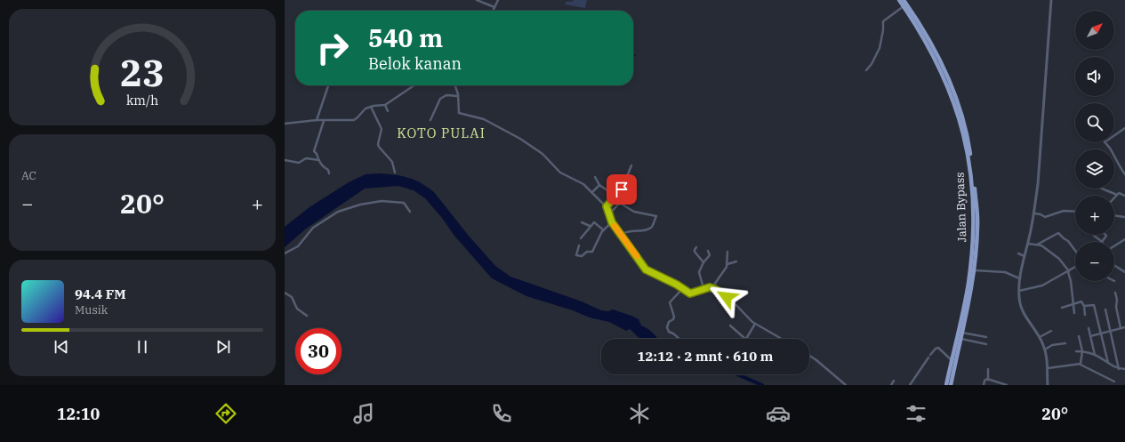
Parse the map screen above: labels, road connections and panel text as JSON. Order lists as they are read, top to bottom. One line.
{"streets":{"highway":["Jalan Bypass"]},"districts":["KOTO PULAI"],"north":"top right","page":{"map_buttons":["+","−"],"turn":["540 m","Belok kanan"],"tile":"AC","heat":["−","20°","+"],"song":["94.4 FM","Musik"],"limit":"30","trip":"12:12 · 2 mnt · 610 m","tabs":["12:10","20°"],"gauge":["23","km/h"]}}
